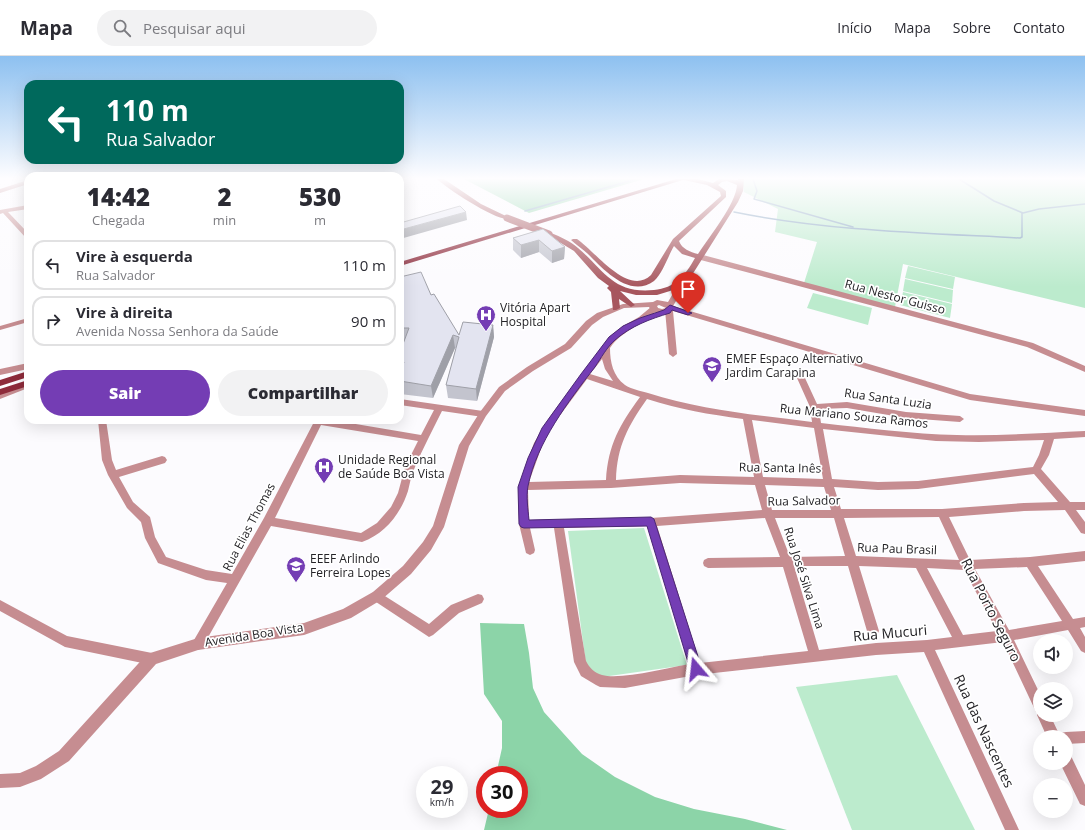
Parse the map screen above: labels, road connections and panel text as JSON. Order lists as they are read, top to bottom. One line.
{"streets":{"street":["Rua Nestor Guisso","Rua Santa Luzia","Rua Mariano Souza Ramos","Rua Santa Inês","Rua Salvador","Rua Elias Thomas","Rua Pau Brasil","Rua José Silva Lima","Rua Porto Seguro","Rua Mucuri","Avenida Boa Vista","Rua das Nascentes"]},"crossings":[["Rua Mariano Souza Ramos","Rua José Silva Lima"],["Rua Santa Inês","Rua José Silva Lima"],["Rua Salvador","Rua José Silva Lima"],["Rua Salvador","Rua Porto Seguro"],["Rua Salvador","Rua Mucuri"],["Rua Elias Thomas","Avenida Boa Vista"],["Rua Pau Brasil","Rua José Silva Lima"],["Rua Pau Brasil","Rua Porto Seguro"],["Rua José Silva Lima","Rua Mucuri"],["Rua Porto Seguro","Rua Mucuri"],["Rua Mucuri","Rua das Nascentes"]],"places":{"hospital":["Vitória Apart Hospital","Unidade Regional de Saúde Boa Vista"],"school or university":["EMEF Espaço Alternativo Jardim Carapina","EEEF Arlindo Ferreira Lopes"]},"page":{"header":"Mapa","search":"Pesquisar aqui","nav":["Início","Mapa","Sobre","Contato"],"turn":["110 m","Rua Salvador"],"eta":["14:42","Chegada","2","min","530","m"],"list":[{"name":"Vire à esquerda","note":"Rua Salvador","value":"110 m"},{"name":"Vire à direita","note":"Avenida Nossa Senhora da Saúde","value":"90 m"}],"buttons":["Sair","Compartilhar"],"map_buttons":["+","−"],"speed":"29 km/h","limit":"30"}}
